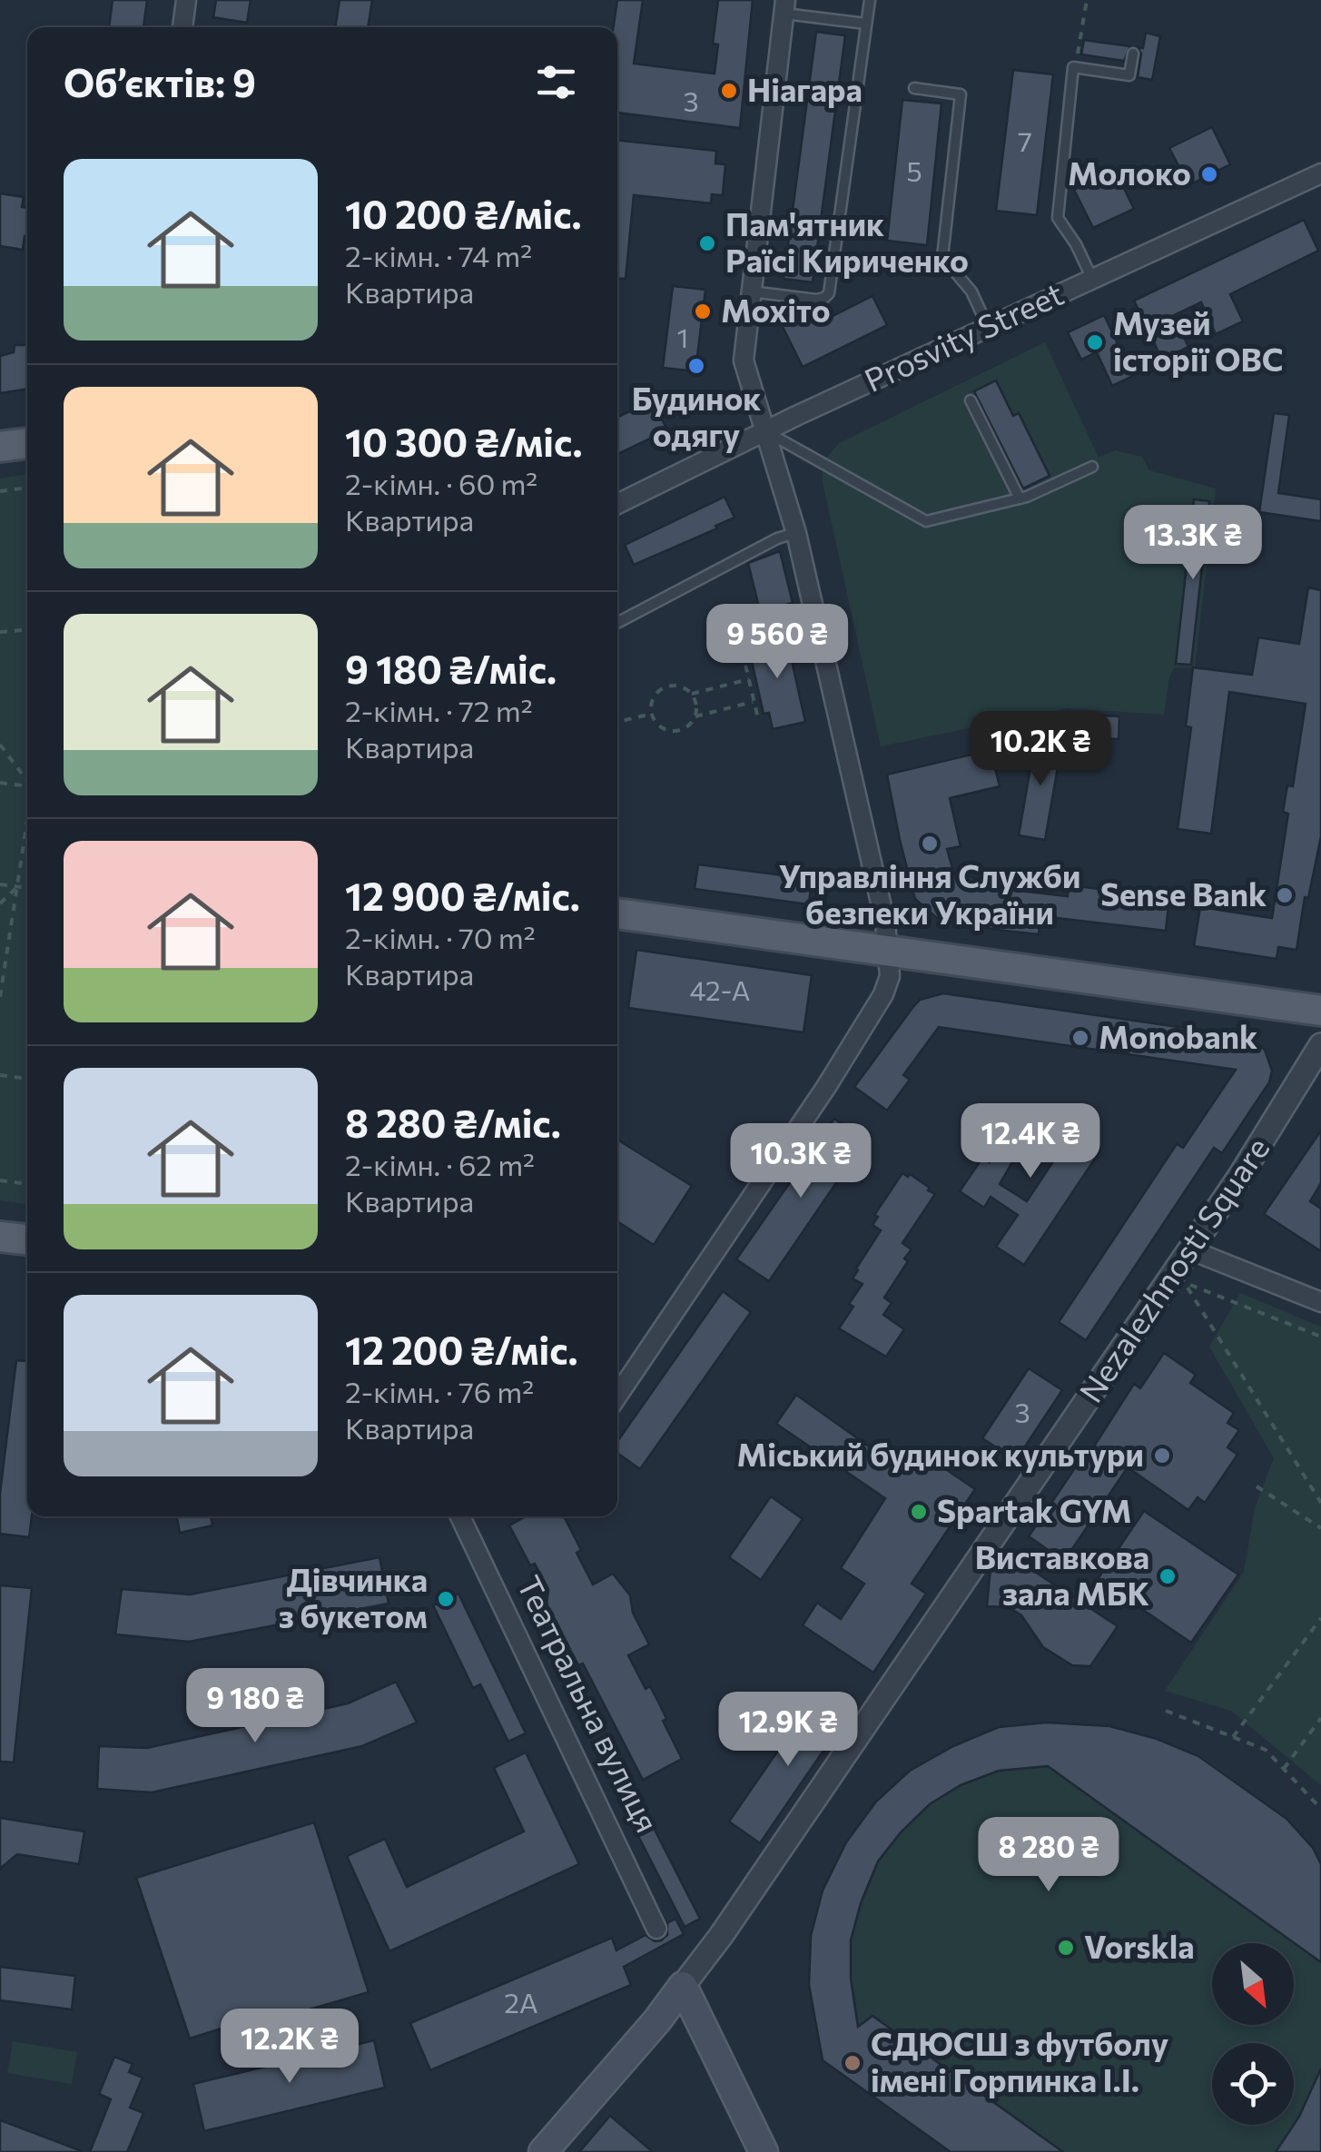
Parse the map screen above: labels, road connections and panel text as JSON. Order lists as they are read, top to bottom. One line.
{"streets":{"street":["Prosvity Street","Nezalezhnosti Square","Театральна вулиця"]},"places":["Ніагара","Молоко","Пам'ятник Раїсі Кириченко","Мохіто","Музей історії ОВС","Будинок одягу","Управління Служби безпеки України","Sense Bank","Monobank","Міський будинок культури","Spartak GYM","Виставкова зала МБК","Дівчинка з букетом","Vorskla","СДЮСШ з футболу імені Горпинка І.І."],"house_numbers":["3","7","5","1","42-А","3","2А"],"north":"bottom right","page":{"heading":"Об’єктів: 9","list":[{"name":"10 200 ₴/міс.","note":"2-кімн. · 74 m² · Квартира"},{"name":"10 300 ₴/міс.","note":"2-кімн. · 60 m² · Квартира"},{"name":"9 180 ₴/міс.","note":"2-кімн. · 72 m² · Квартира"},{"name":"12 900 ₴/міс.","note":"2-кімн. · 70 m² · Квартира"},{"name":"8 280 ₴/міс.","note":"2-кімн. · 62 m² · Квартира"},{"name":"12 200 ₴/міс.","note":"2-кімн. · 76 m² · Квартира"}],"price":["13.3K ₴","9 560 ₴","10.2K ₴","12.4K ₴","10.3K ₴","9 180 ₴","12.9K ₴","8 280 ₴","12.2K ₴"]}}
